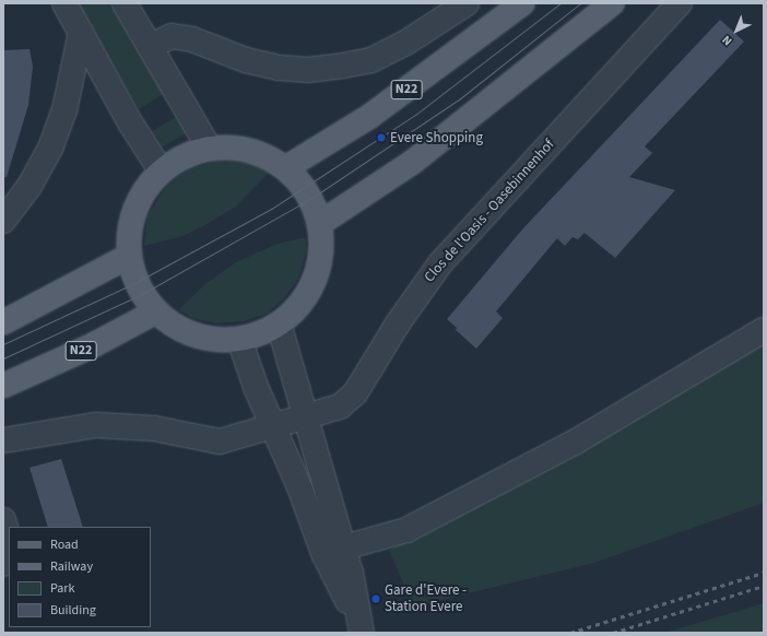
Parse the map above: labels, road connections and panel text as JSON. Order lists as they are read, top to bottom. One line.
{"streets":{"main road":["N22"],"street":["Clos de l'Oasis - Oasebinnenhof"]},"places":["Evere Shopping","Gare d'Evere - Station Evere"],"legend":["Road","Railway","Park","Building"],"north":"bottom left"}
